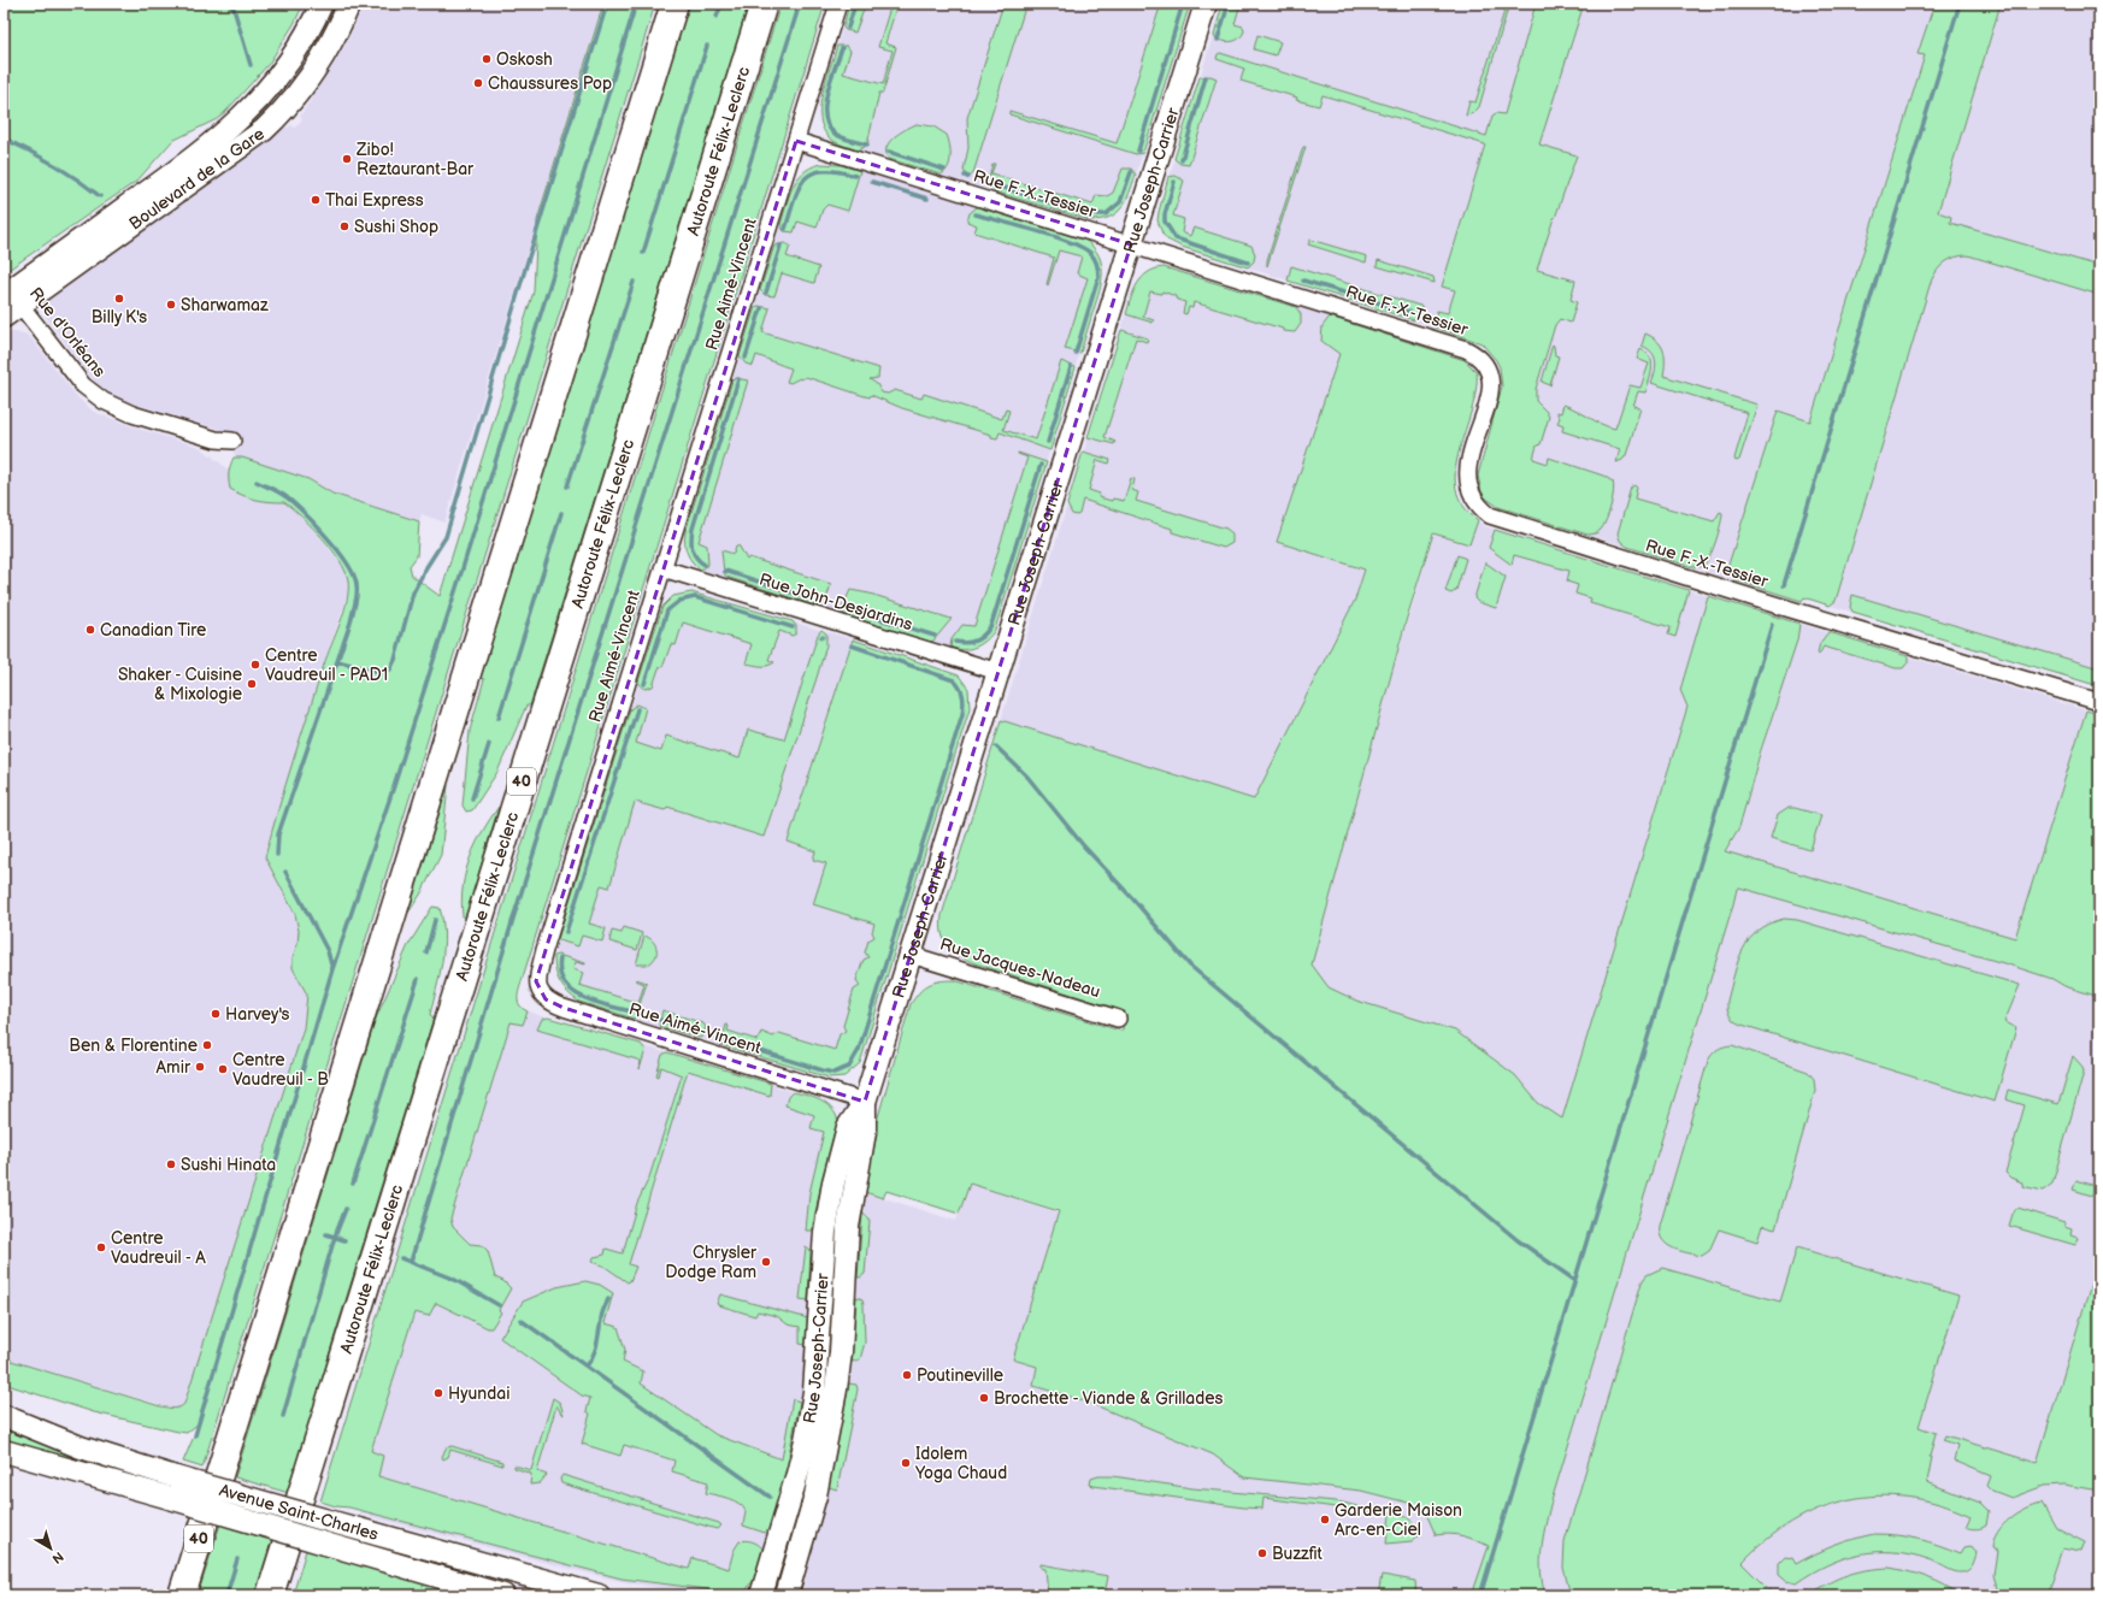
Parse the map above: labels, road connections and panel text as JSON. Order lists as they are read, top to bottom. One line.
{"streets":{"highway":["Autoroute Félix-Leclerc","40"],"street":["Boulevard de la Gare","Rue Joseph-Carrier","Rue F.-X.-Tessier","Rue Aimé-Vincent","Rue d'Orléans","Rue John-Desjardins","Rue Jacques-Nadeau","Avenue Saint-Charles"]},"crossings":[["Boulevard de la Gare","Rue d'Orléans"],["Rue Joseph-Carrier","Rue F.-X.-Tessier"],["Rue Joseph-Carrier","Rue Aimé-Vincent"],["Rue Joseph-Carrier","Rue John-Desjardins"],["Rue Joseph-Carrier","Rue Jacques-Nadeau"],["Rue F.-X.-Tessier","Rue Aimé-Vincent"],["Rue Aimé-Vincent","Rue John-Desjardins"]],"places":["Oskosh","Chaussures Pop","Zibo! Reztaurant-Bar","Thai Express","Sushi Shop","Billy K's","Sharwamaz","Canadian Tire","Centre Vaudreuil - PAD1","Shaker - Cuisine & Mixologie","Harvey's","Ben & Florentine","Amir","Centre Vaudreuil - B","Sushi Hinata","Centre Vaudreuil - A","Chrysler Dodge Ram","Poutineville","Hyundai","Brochette - Viande & Grillades","Idolem Yoga Chaud","Garderie Maison Arc-en-Ciel","Buzzfit"],"north":"bottom right"}
